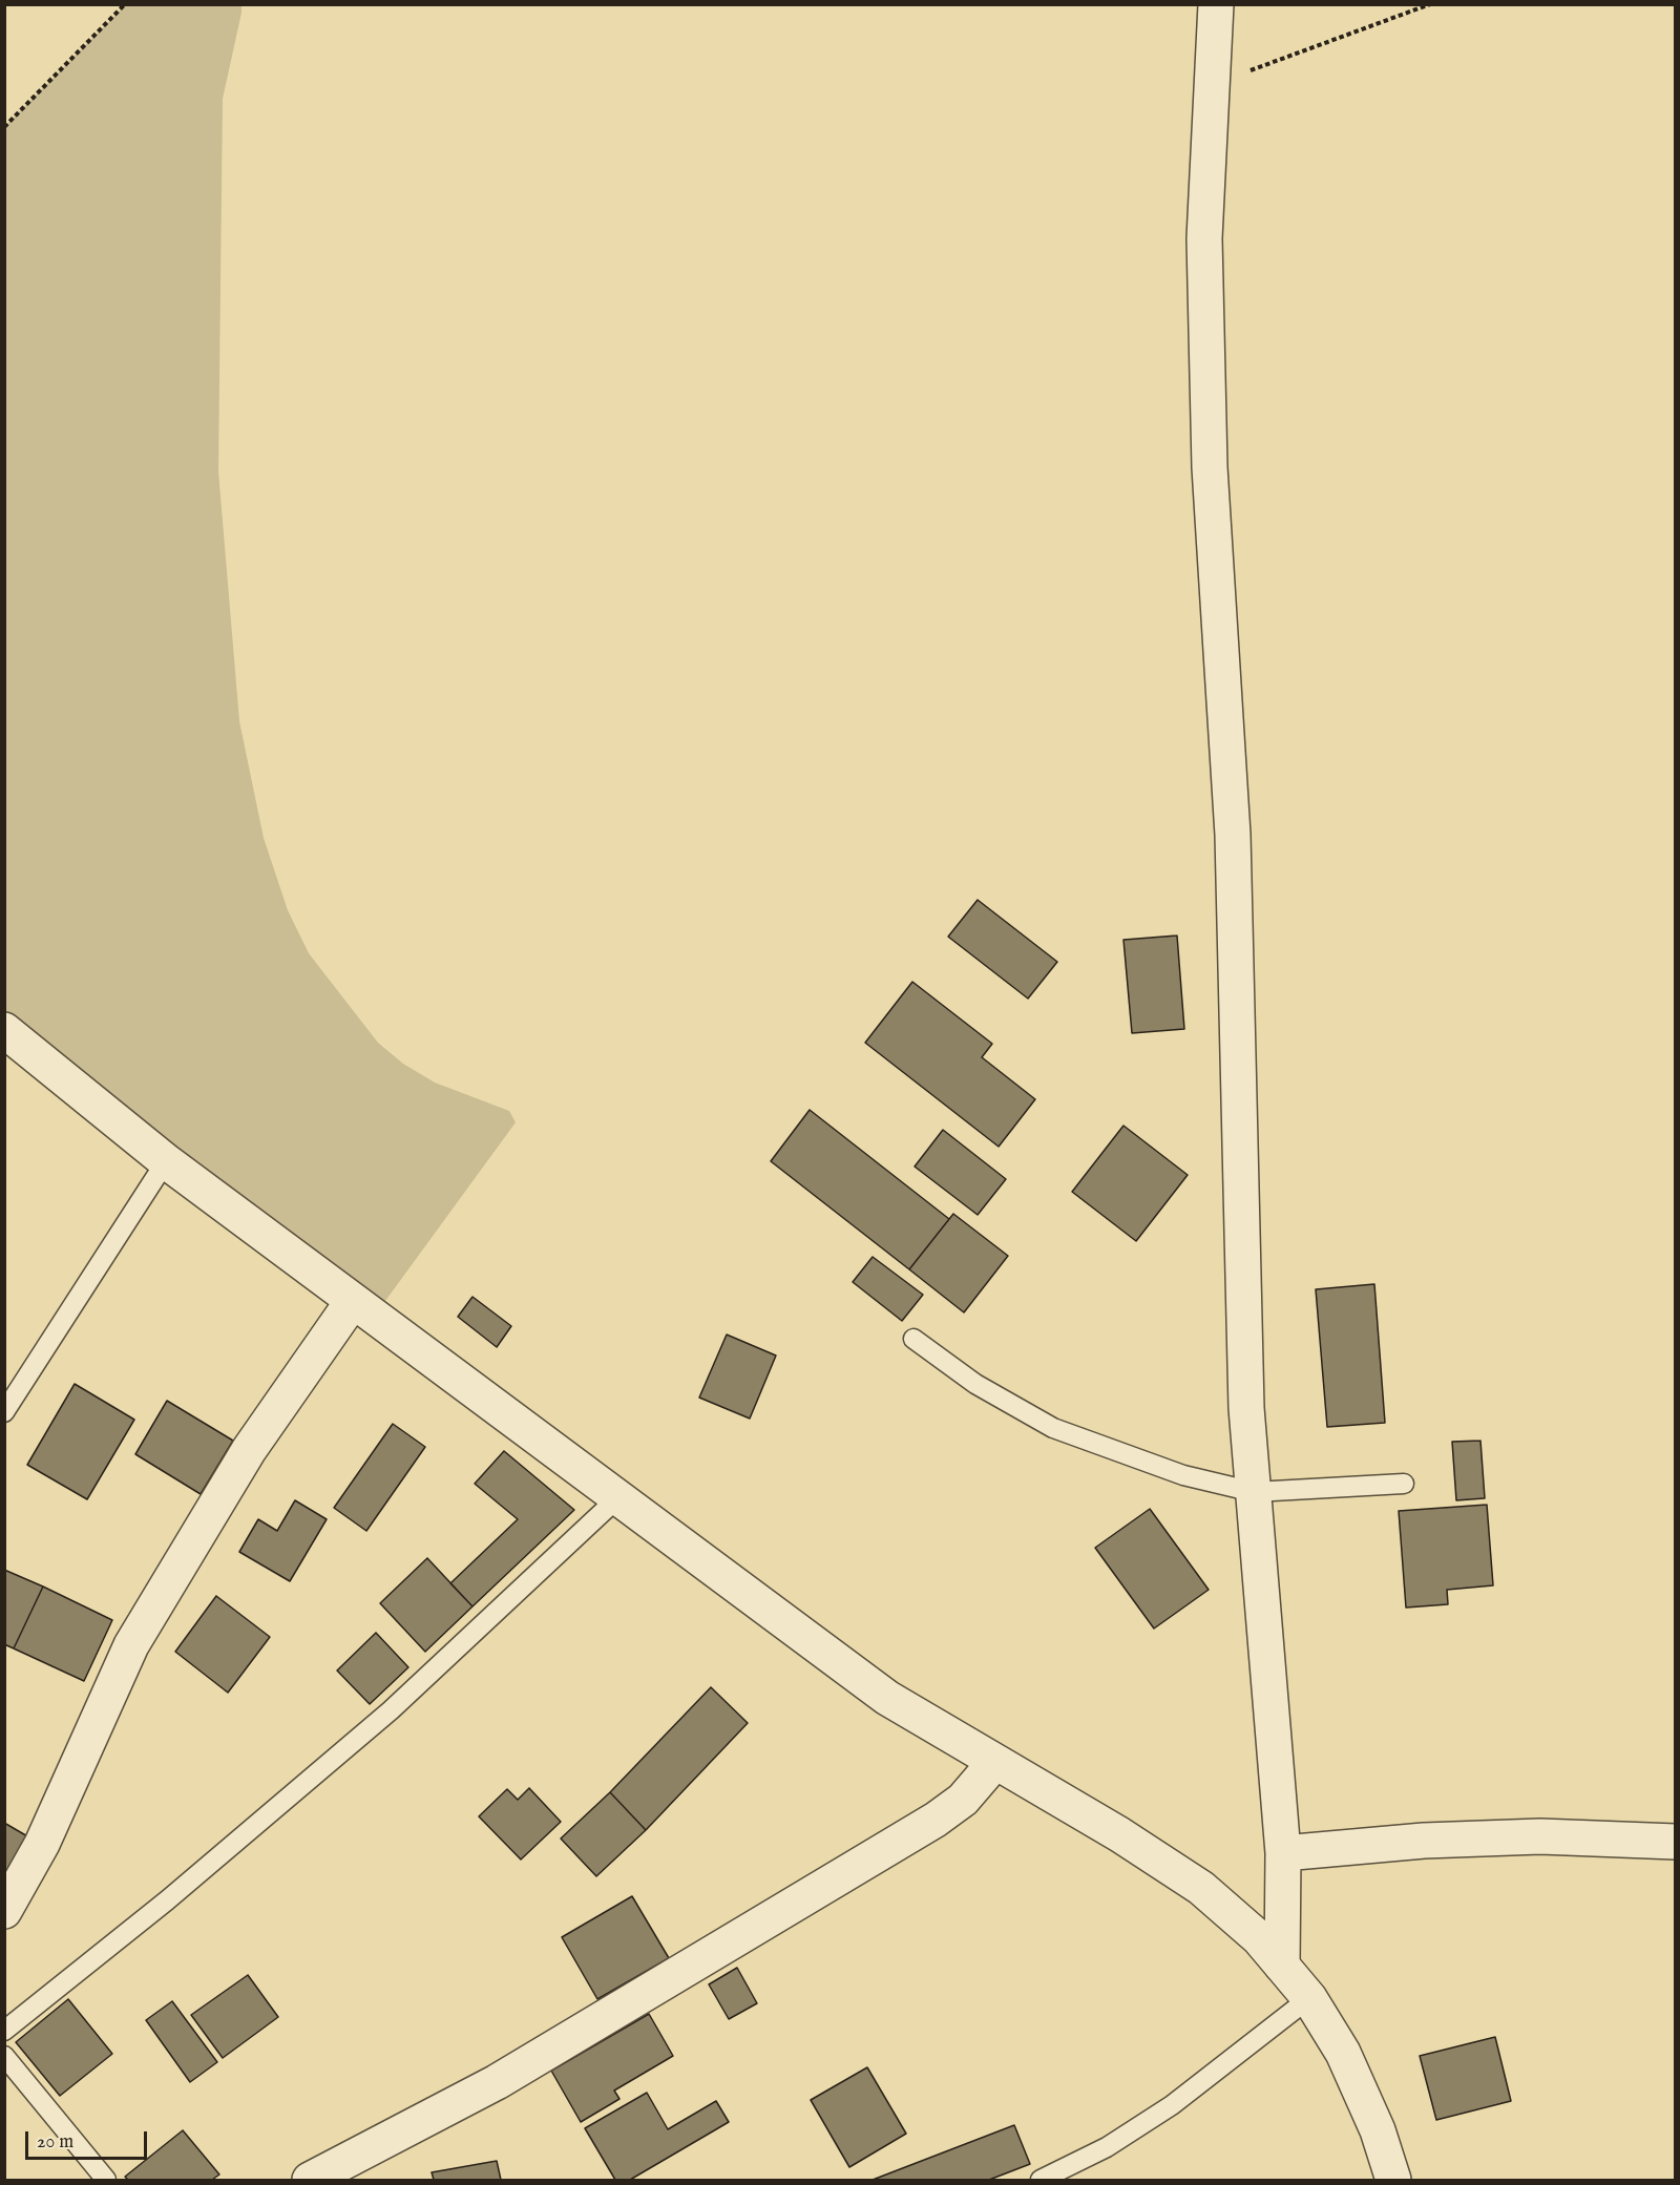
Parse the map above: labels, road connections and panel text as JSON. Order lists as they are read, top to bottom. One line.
{"scale_bar":"20 m"}
